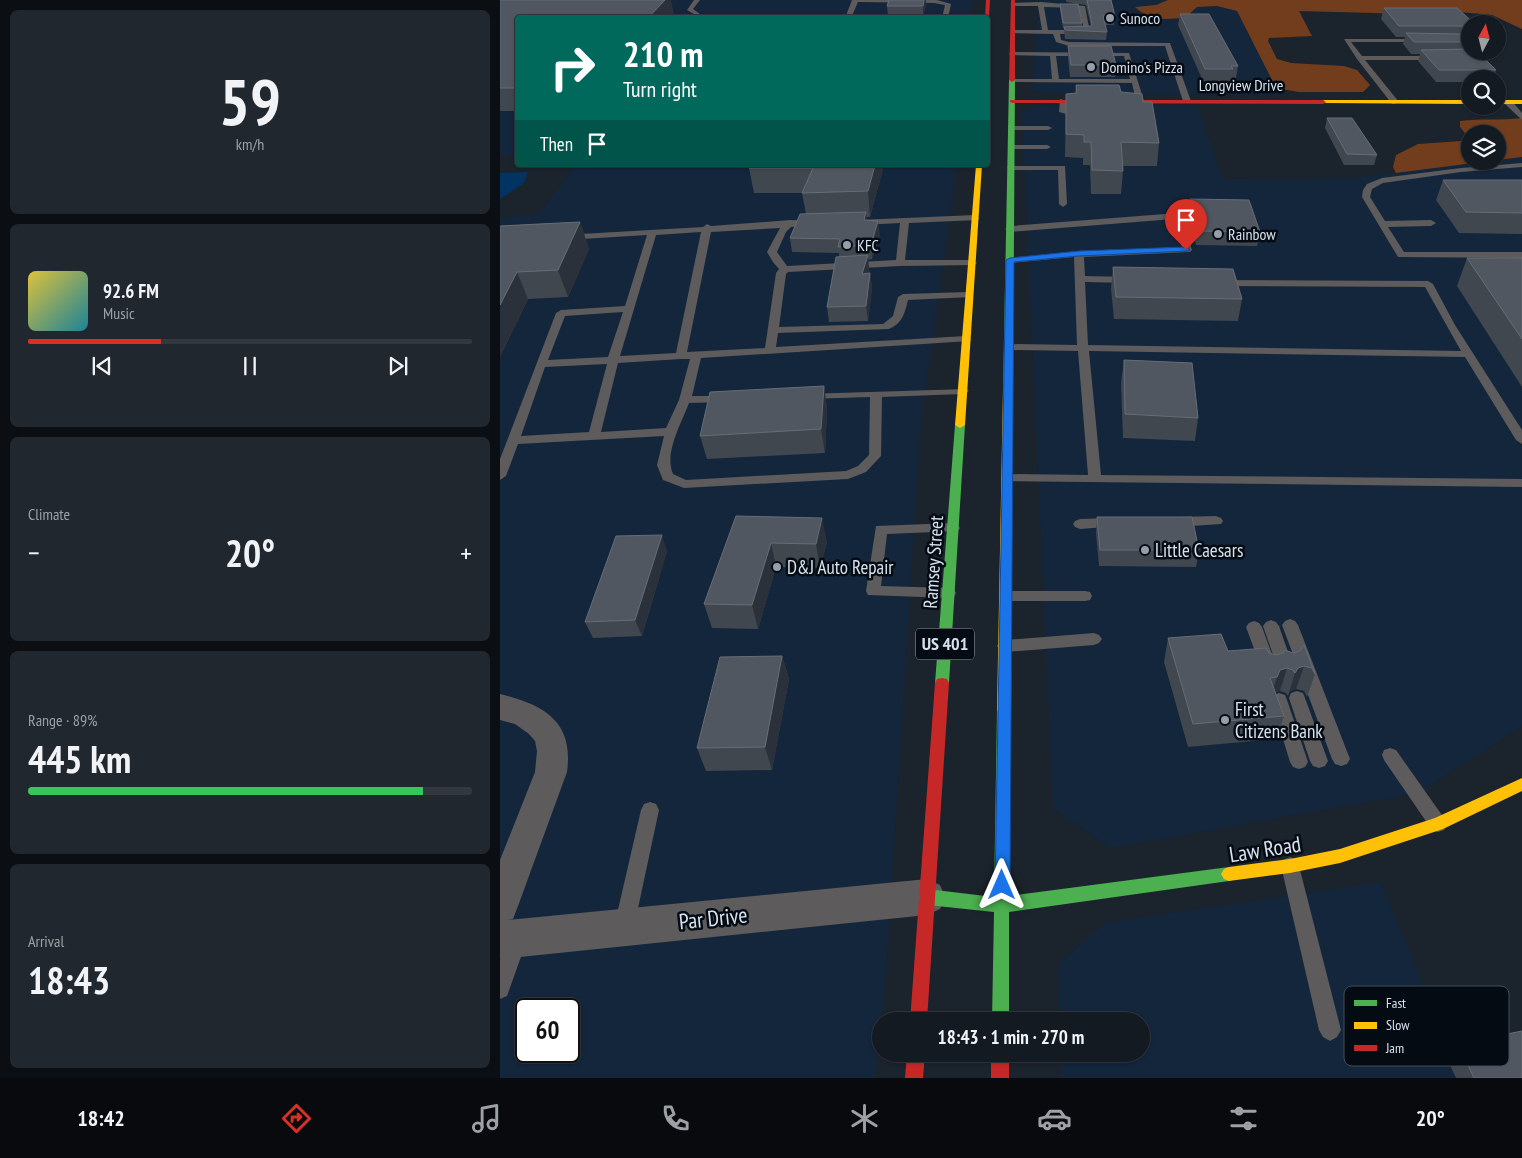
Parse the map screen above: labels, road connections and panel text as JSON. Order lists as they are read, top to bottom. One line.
{"streets":{"main road":["Longview Drive","Ramsey Street","US 401","Law Road"],"street":["Par Drive"]},"crossings":[["Ramsey Street","Law Road"],["Ramsey Street","Par Drive"],["Law Road","Par Drive"]],"places":["Sunoco","Domino's Pizza","Rainbow","KFC","Little Caesars","D&J Auto Repair","First Citizens Bank"],"legend":["Fast","Slow","Jam"],"north":"top","page":{"tile":[["59","km/h"],"Climate",["Range · 89%","445 km"],["Arrival","18:43"]],"turn":["210 m","Turn right"],"then":"Then","song":["92.6 FM","Music"],"heat":["−","20°","+"],"limit":"60","trip":"18:43 · 1 min · 270 m","tabs":["18:42","20°"]}}
